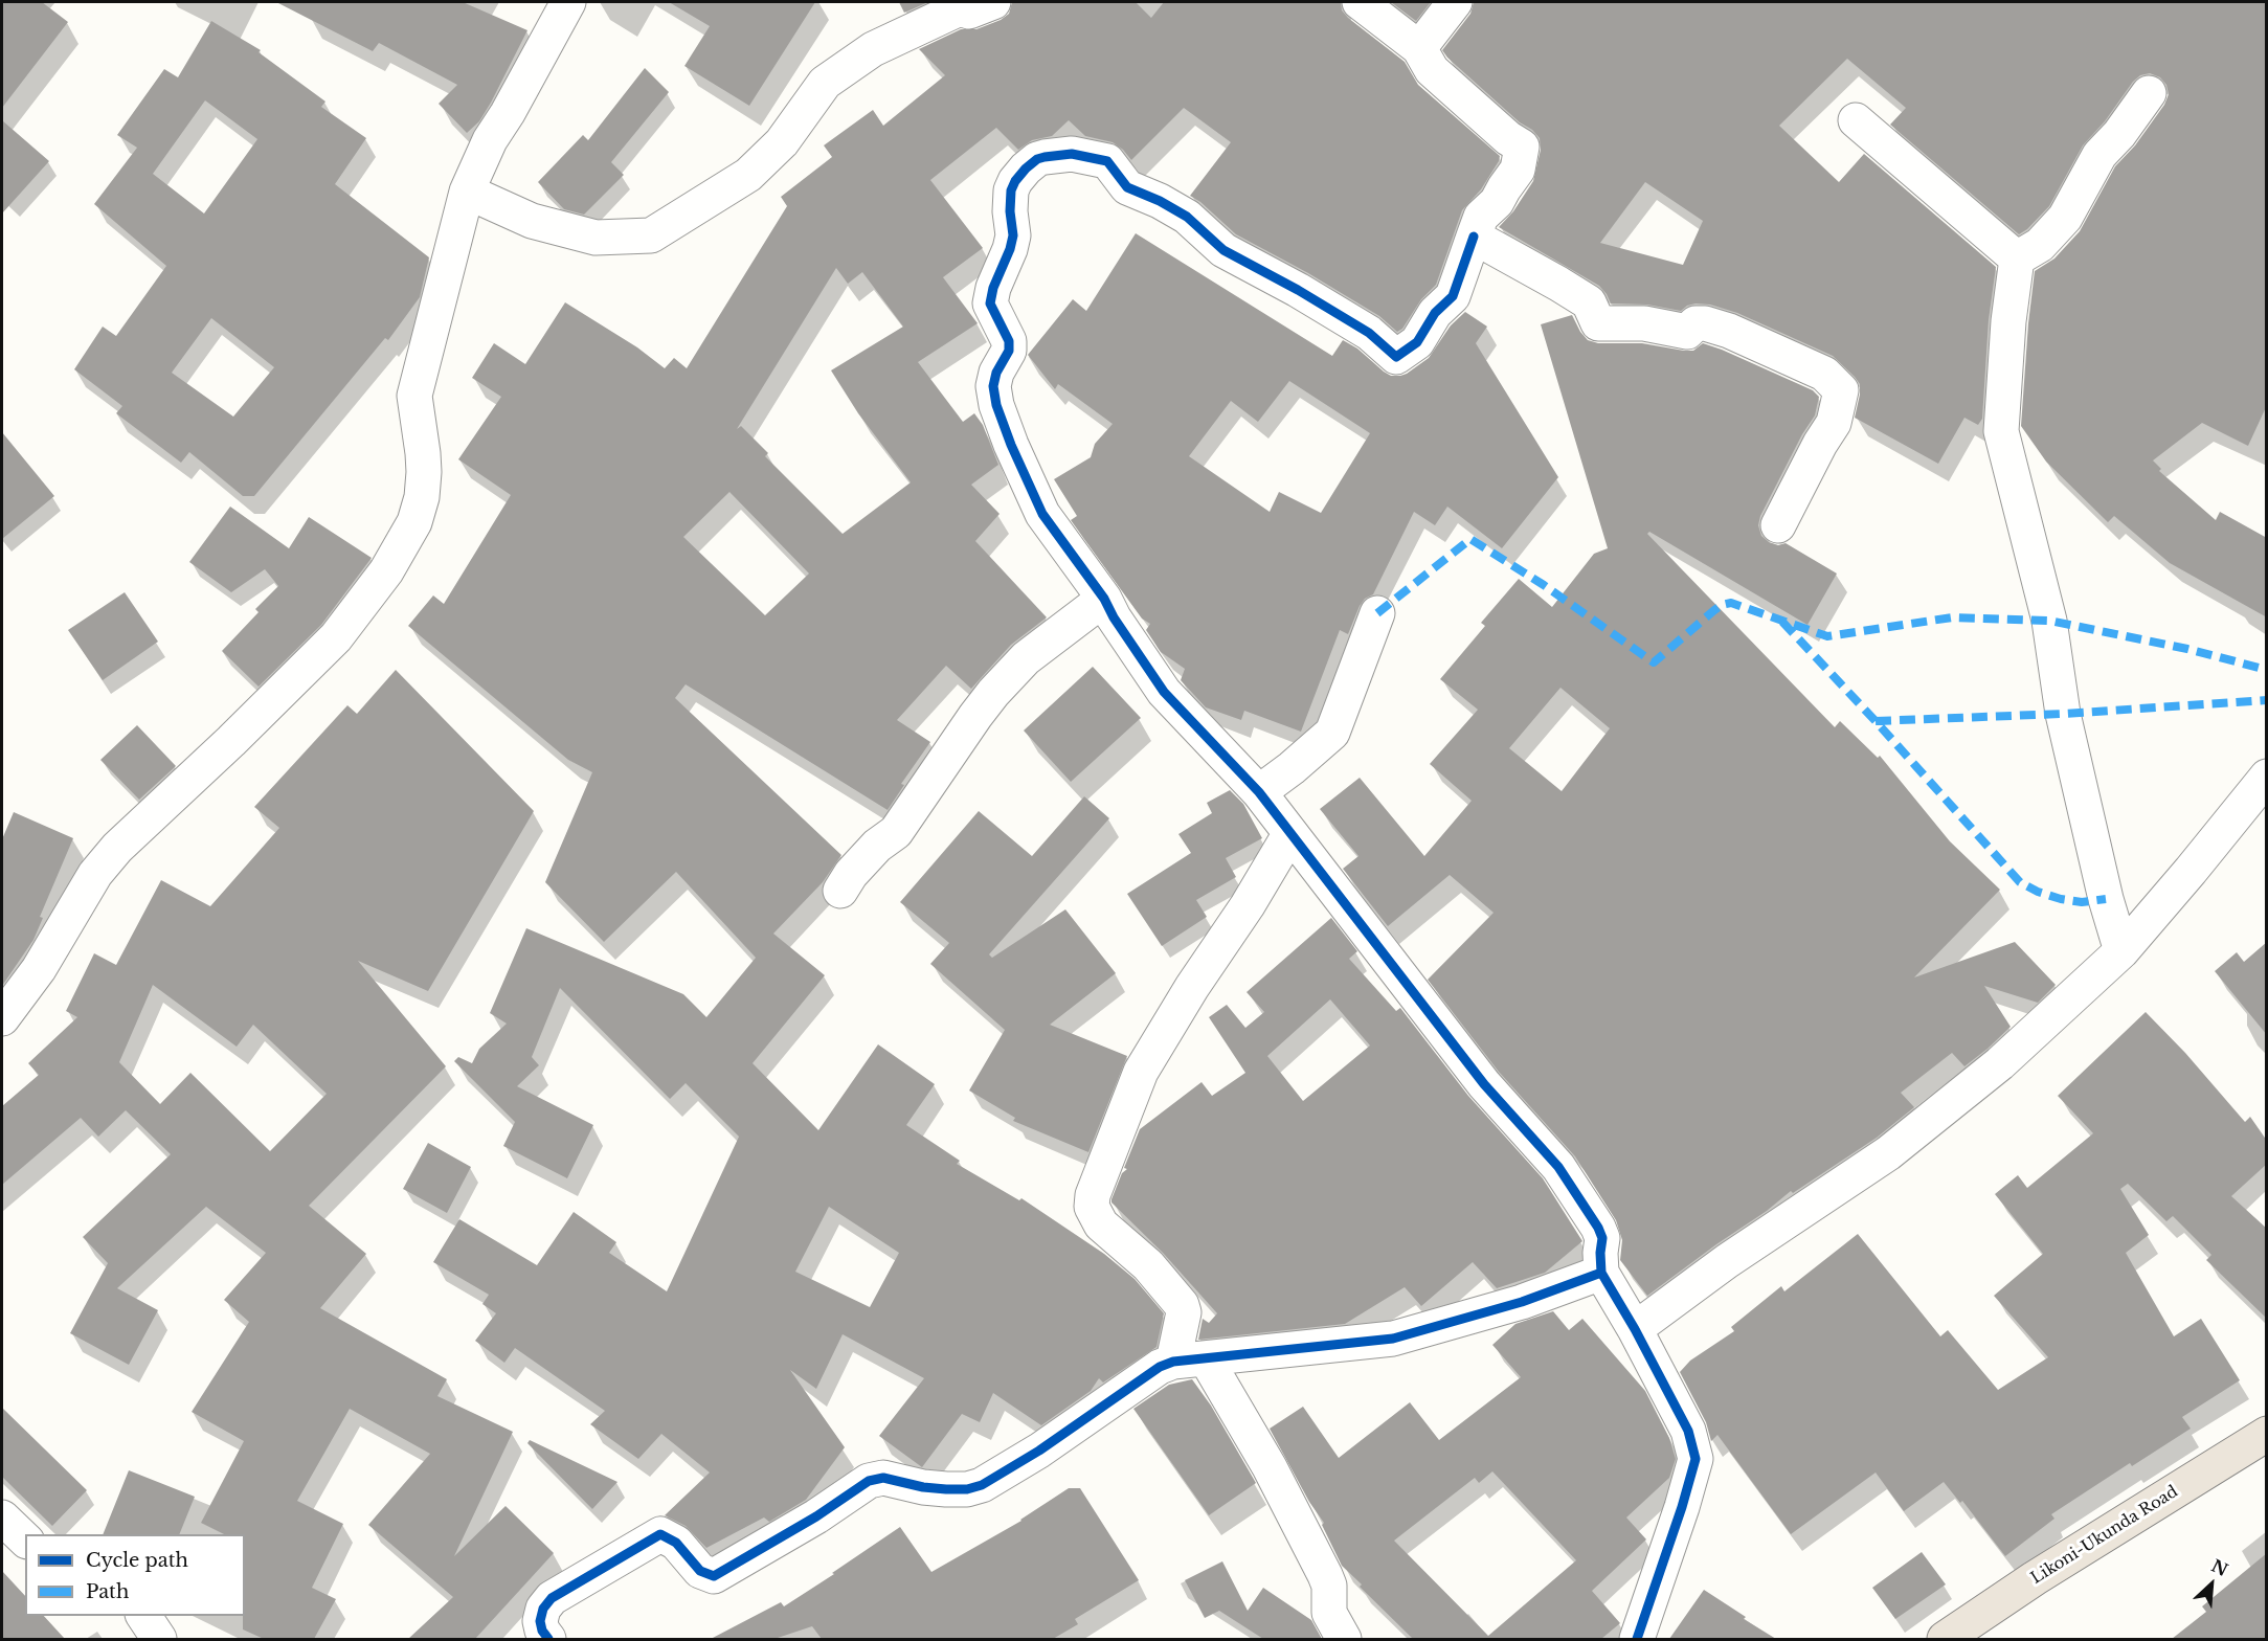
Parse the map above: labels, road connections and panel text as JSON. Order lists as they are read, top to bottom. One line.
{"streets":{"highway":["Likoni-Ukunda Road"]},"legend":["Cycle path","Path"],"north":"top right"}
